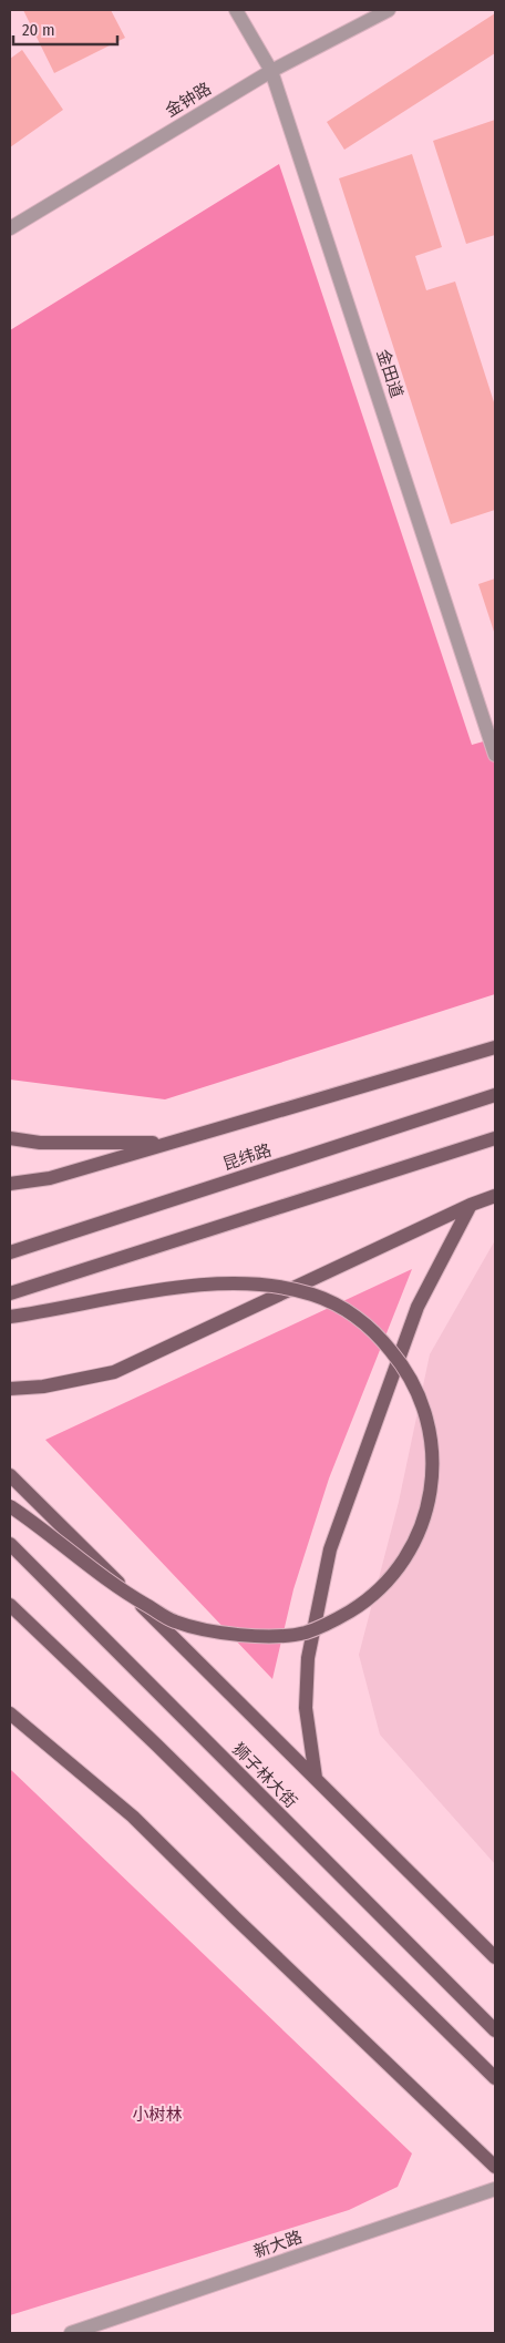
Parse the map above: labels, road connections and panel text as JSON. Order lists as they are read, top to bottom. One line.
{"streets":{"main road":["昆纬路","狮子林大街"],"street":["金钟路","金田道","新大路"]},"crossings":[["金钟路","金田道"]],"parks":["小树林"],"scale_bar":"20 m"}
